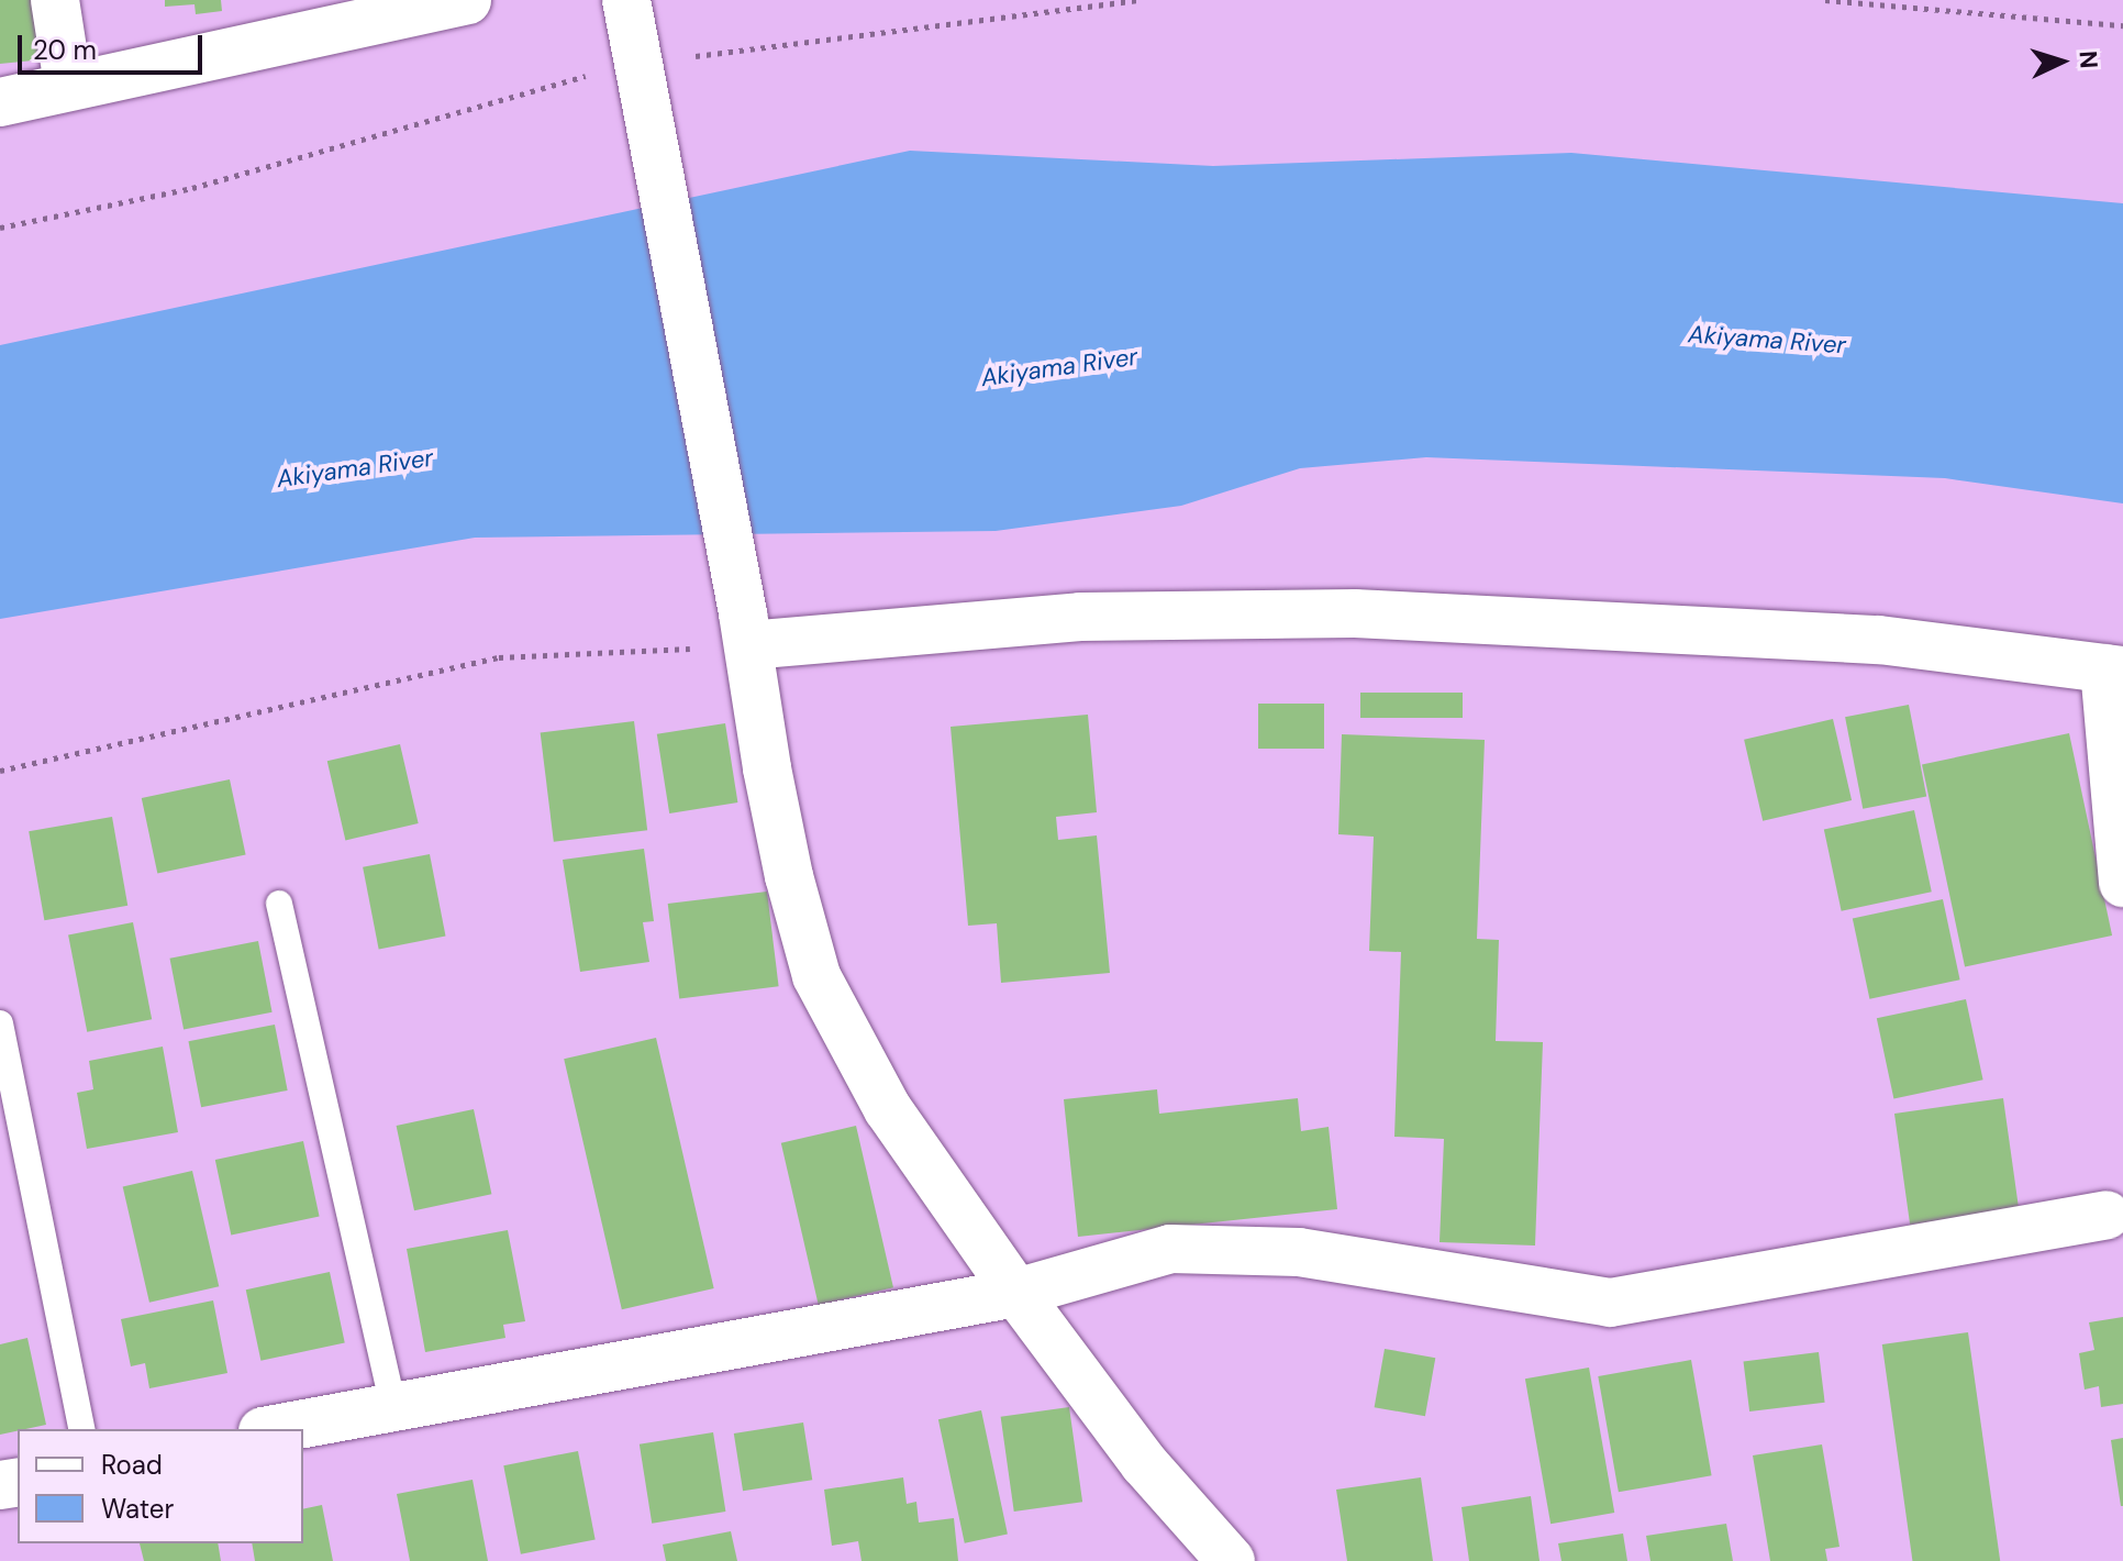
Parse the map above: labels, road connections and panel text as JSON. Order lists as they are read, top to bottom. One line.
{"water":["Akiyama River"],"legend":["Road","Water"],"scale_bar":"20 m","north":"right"}
